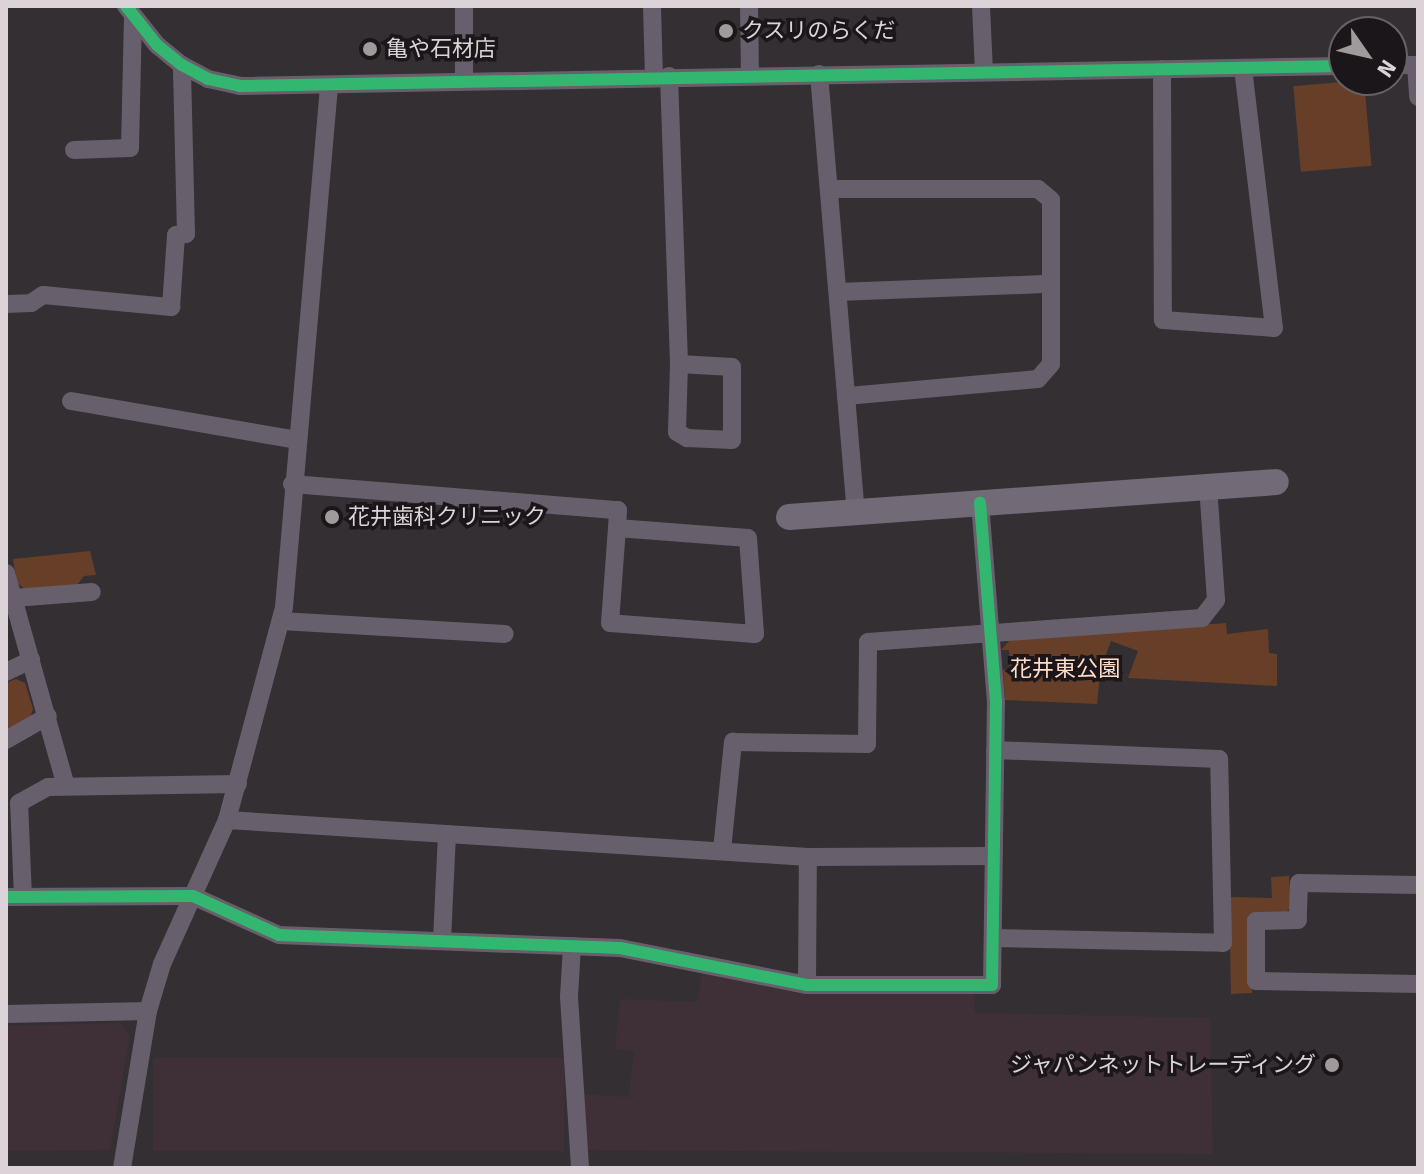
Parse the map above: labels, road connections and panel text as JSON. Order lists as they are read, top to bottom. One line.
{"parks":["花井東公園"],"places":["クスリのらくだ","亀や石材店","花井歯科クリニック","ジャパンネットトレーディング"],"north":"bottom right"}
